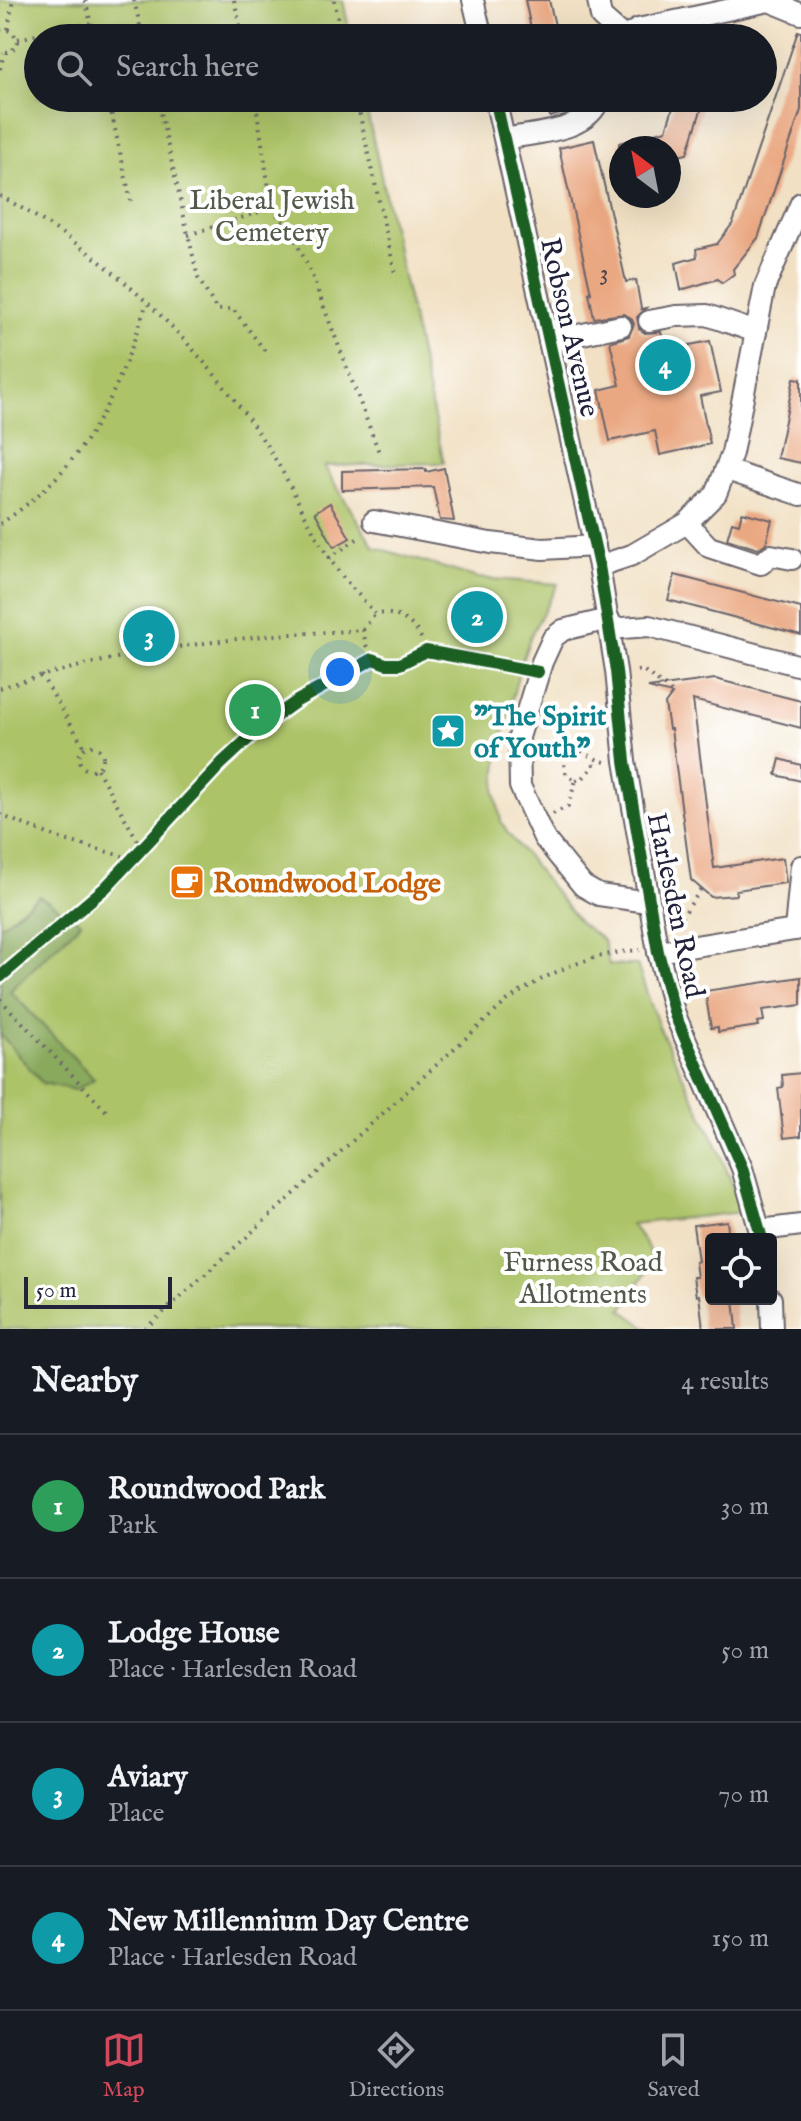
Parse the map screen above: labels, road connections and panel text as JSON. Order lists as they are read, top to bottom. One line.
{"streets":{"street":["Robson Avenue","Harlesden Road"]},"crossings":[["Robson Avenue","Harlesden Road"]],"parks":["Liberal Jewish Cemetery","Furness Road Allotments"],"places":{"place":["\"The Spirit of Youth\""],"cafe":["Roundwood Lodge"]},"house_numbers":["3"],"scale_bar":"50 m","north":"top left","page":{"search":"Search here","pins":["4","2","3","1"],"scale":"50 m","heading":["Nearby","4 results"],"list":[{"mark":"1","name":"Roundwood Park","note":"Park","value":"30 m"},{"mark":"2","name":"Lodge House","note":"Place · Harlesden Road","value":"50 m"},{"mark":"3","name":"Aviary","note":"Place","value":"70 m"},{"mark":"4","name":"New Millennium Day Centre","note":"Place · Harlesden Road","value":"150 m"}],"nav":["Map","Directions","Saved"]}}
